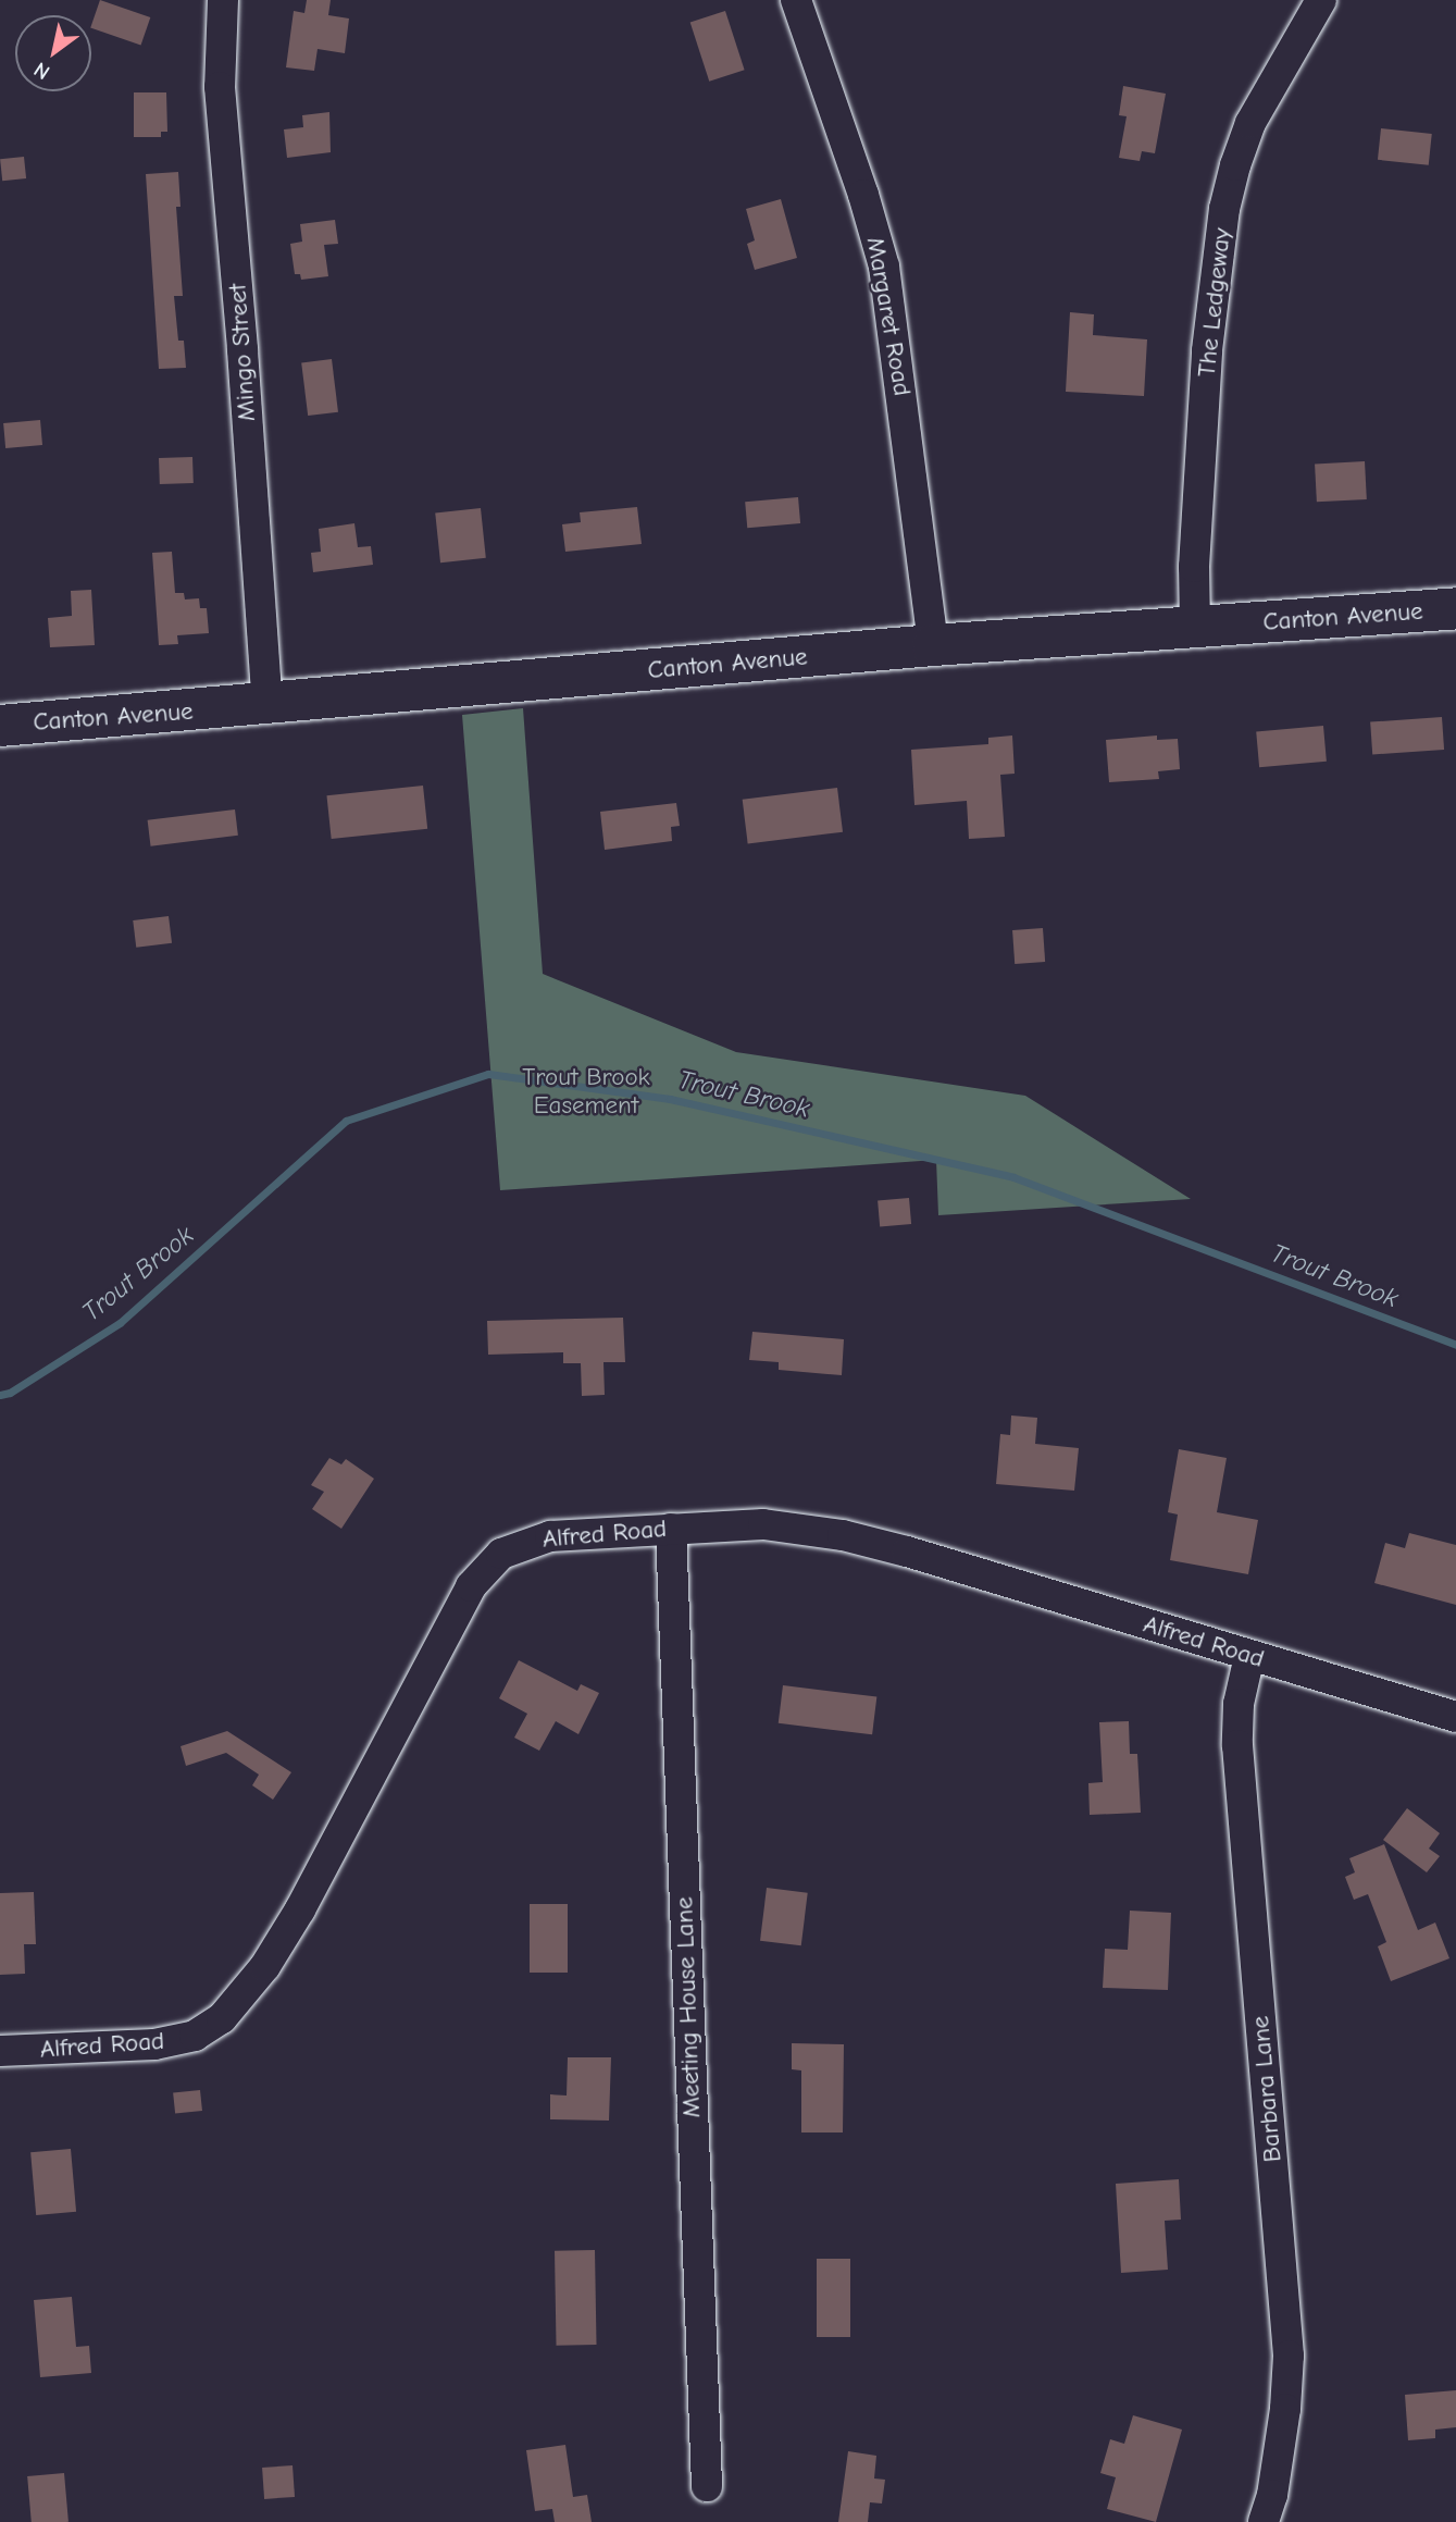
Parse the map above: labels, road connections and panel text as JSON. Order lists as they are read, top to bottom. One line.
{"streets":{"main road":["Canton Avenue"],"street":["The Ledgeway","Margaret Road","Mingo Street","Alfred Road","Meeting House Lane","Barbara Lane"]},"crossings":[["The Ledgeway","Canton Avenue"],["Margaret Road","Canton Avenue"],["Mingo Street","Canton Avenue"],["Alfred Road","Meeting House Lane"],["Alfred Road","Barbara Lane"]],"water":["Trout Brook"],"parks":["Trout Brook Easement"],"north":"bottom left"}
